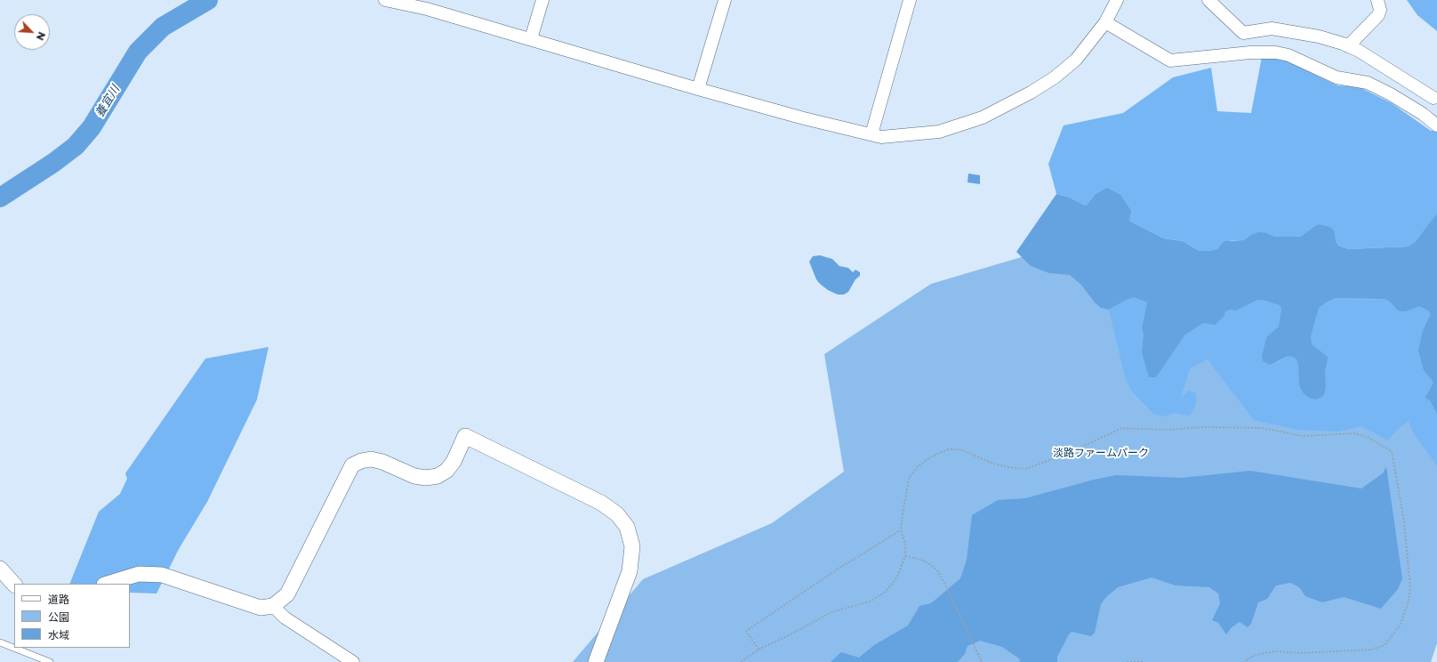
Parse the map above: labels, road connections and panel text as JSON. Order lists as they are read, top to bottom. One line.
{"water":["養宜川"],"parks":["淡路ファームパーク"],"legend":["道路","公園","水域"],"north":"bottom right"}
